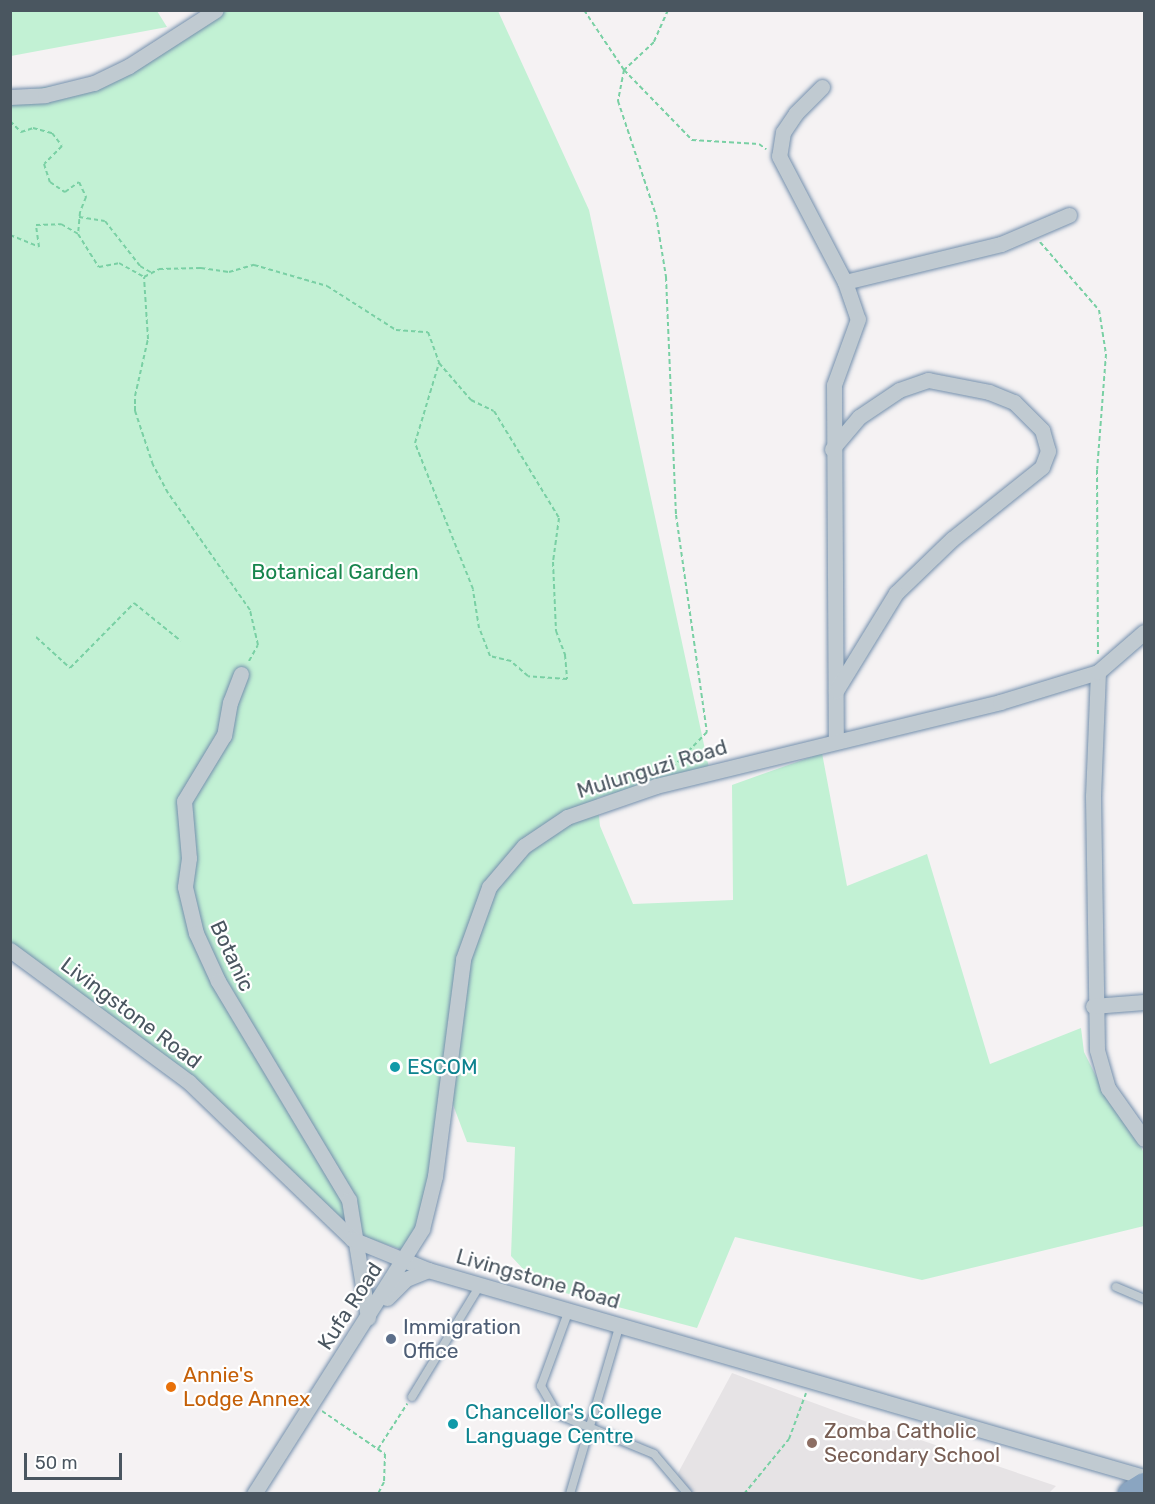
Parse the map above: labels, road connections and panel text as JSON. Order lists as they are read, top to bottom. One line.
{"streets":{"street":["Mulunguzi Road","Botanic","Livingstone Road","Kufa Road"]},"crossings":[["Mulunguzi Road","Livingstone Road"],["Mulunguzi Road","Kufa Road"],["Botanic","Livingstone Road"],["Botanic","Kufa Road"],["Livingstone Road","Kufa Road"]],"parks":["Botanical Garden"],"places":["ESCOM","Immigration Office","Annie's Lodge Annex","Chancellor's College Language Centre","Zomba Catholic Secondary School"],"scale_bar":"50 m"}
